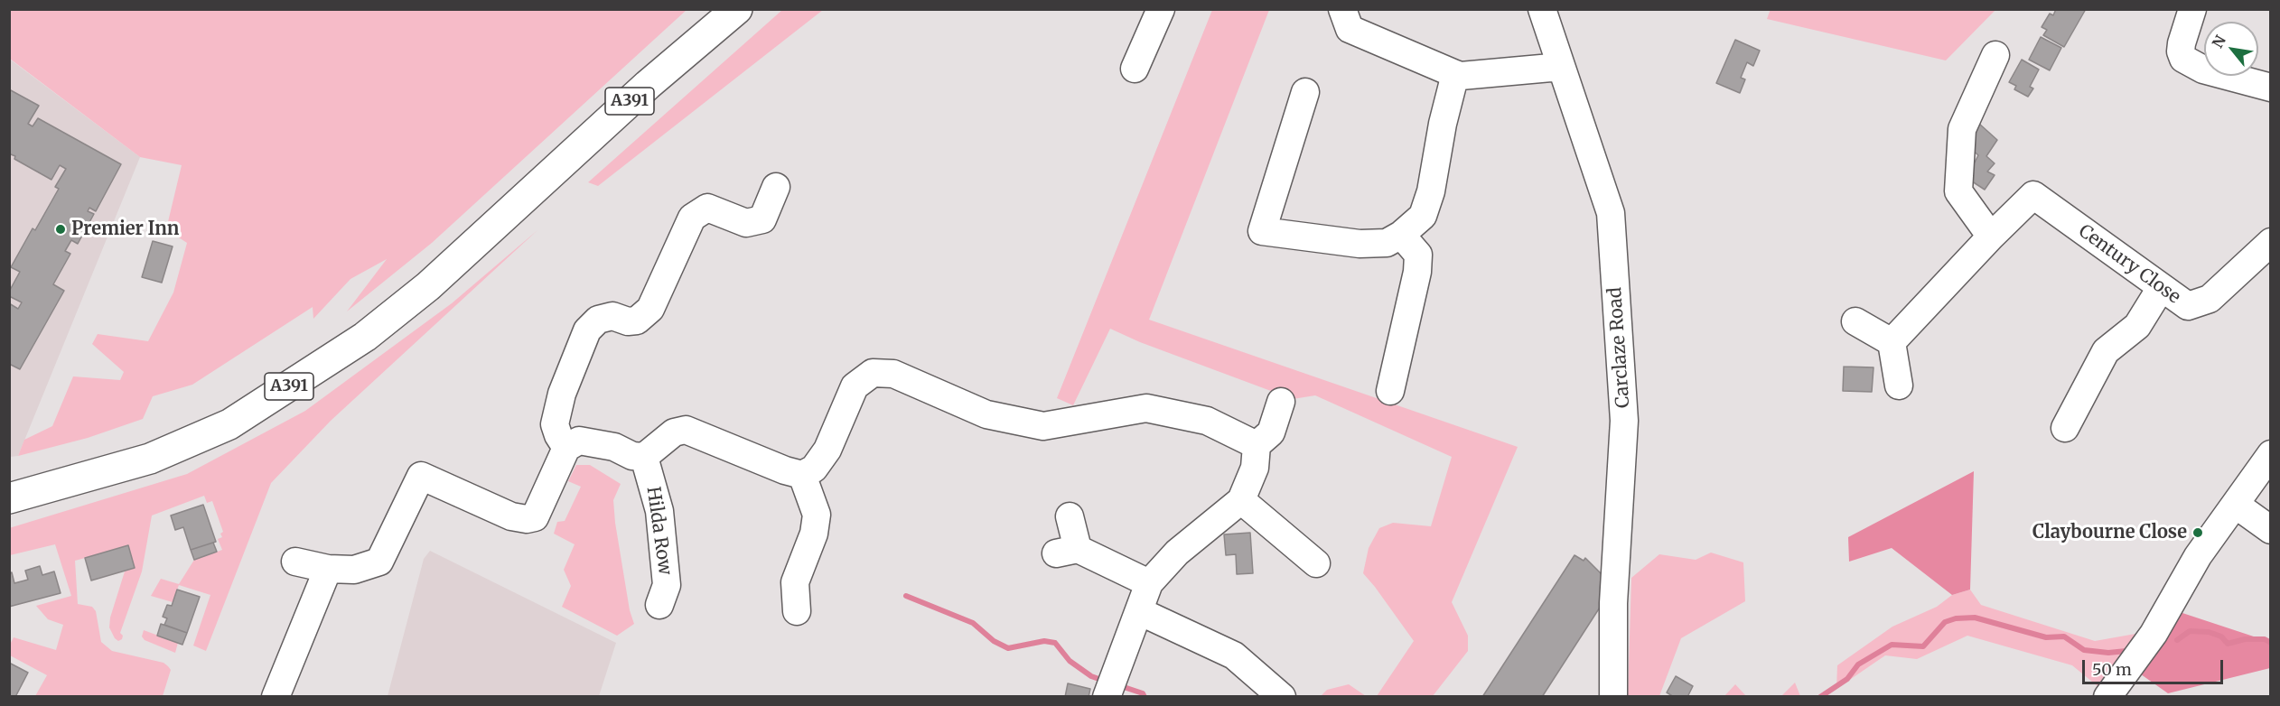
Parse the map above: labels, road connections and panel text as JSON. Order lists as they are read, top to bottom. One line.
{"streets":{"highway":["A391"],"street":["Century Close","Carclaze Road","Hilda Row"]},"places":["Premier Inn","Claybourne Close"],"scale_bar":"50 m","north":"top left"}
